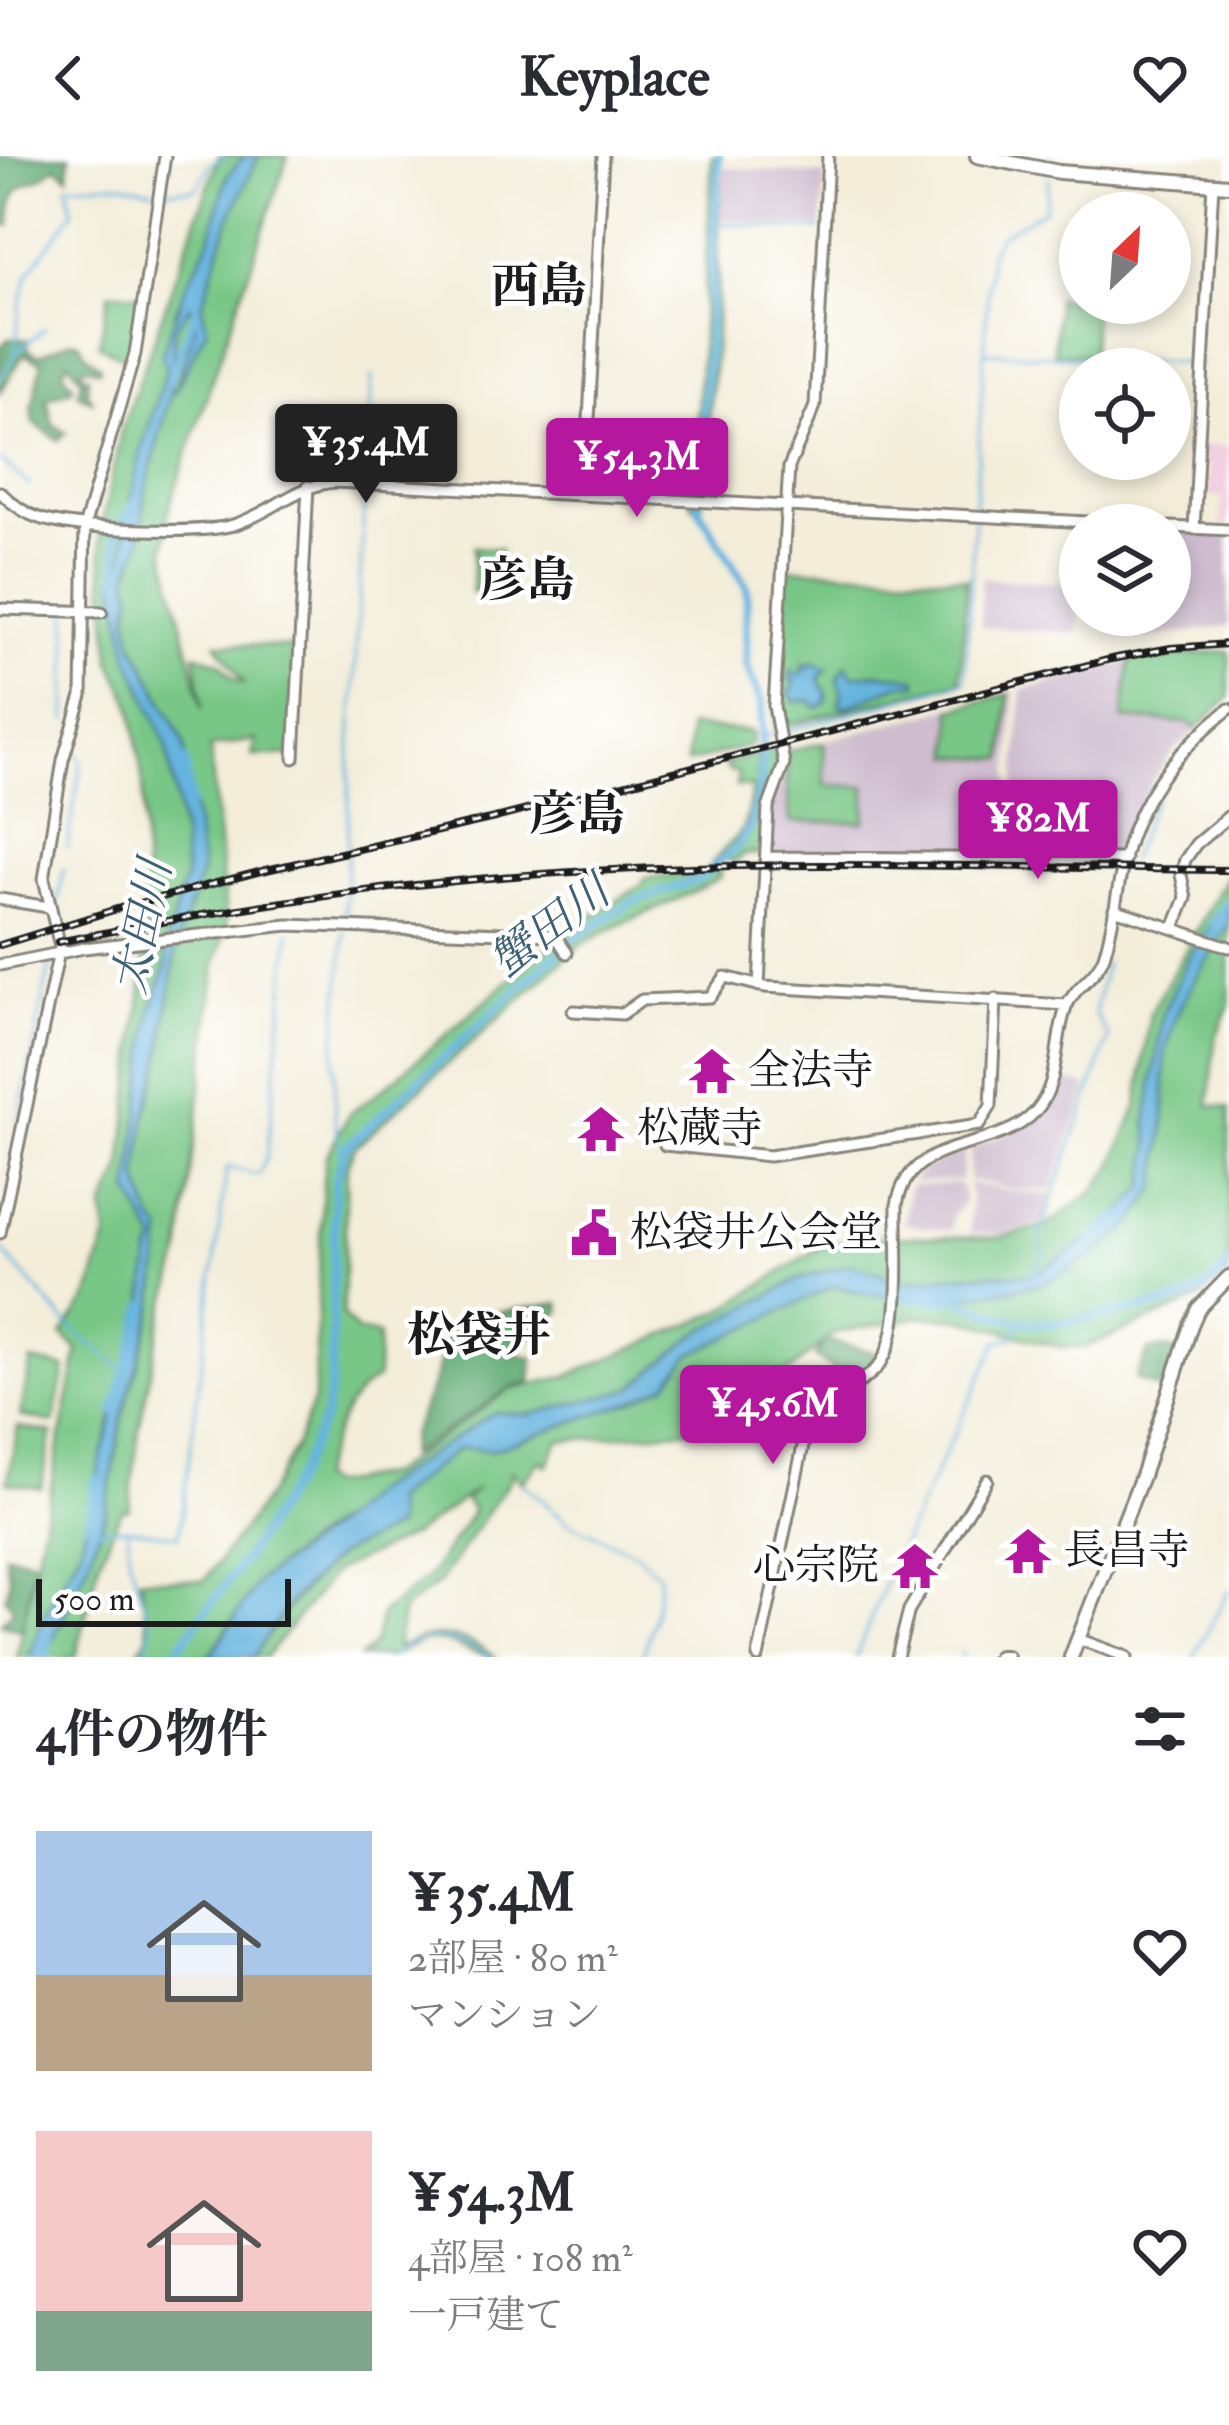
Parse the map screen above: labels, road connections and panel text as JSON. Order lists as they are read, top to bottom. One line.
{"districts":["西島","彦島","彦島","松袋井"],"water":["太田川","蟹田川"],"places":{"temple":["全法寺","松蔵寺","長昌寺","心宗院"],"public building":["松袋井公会堂"]},"scale_bar":"500 m","north":"top right","page":{"header":"Keyplace","price":["¥35.4M","¥54.3M","¥82M","¥45.6M"],"scale":"500 m","heading":"4件の物件","list":[{"name":"¥35.4M","note":"2部屋 · 80 m² · マンション"},{"name":"¥54.3M","note":"4部屋 · 108 m² · 一戸建て"}]}}
